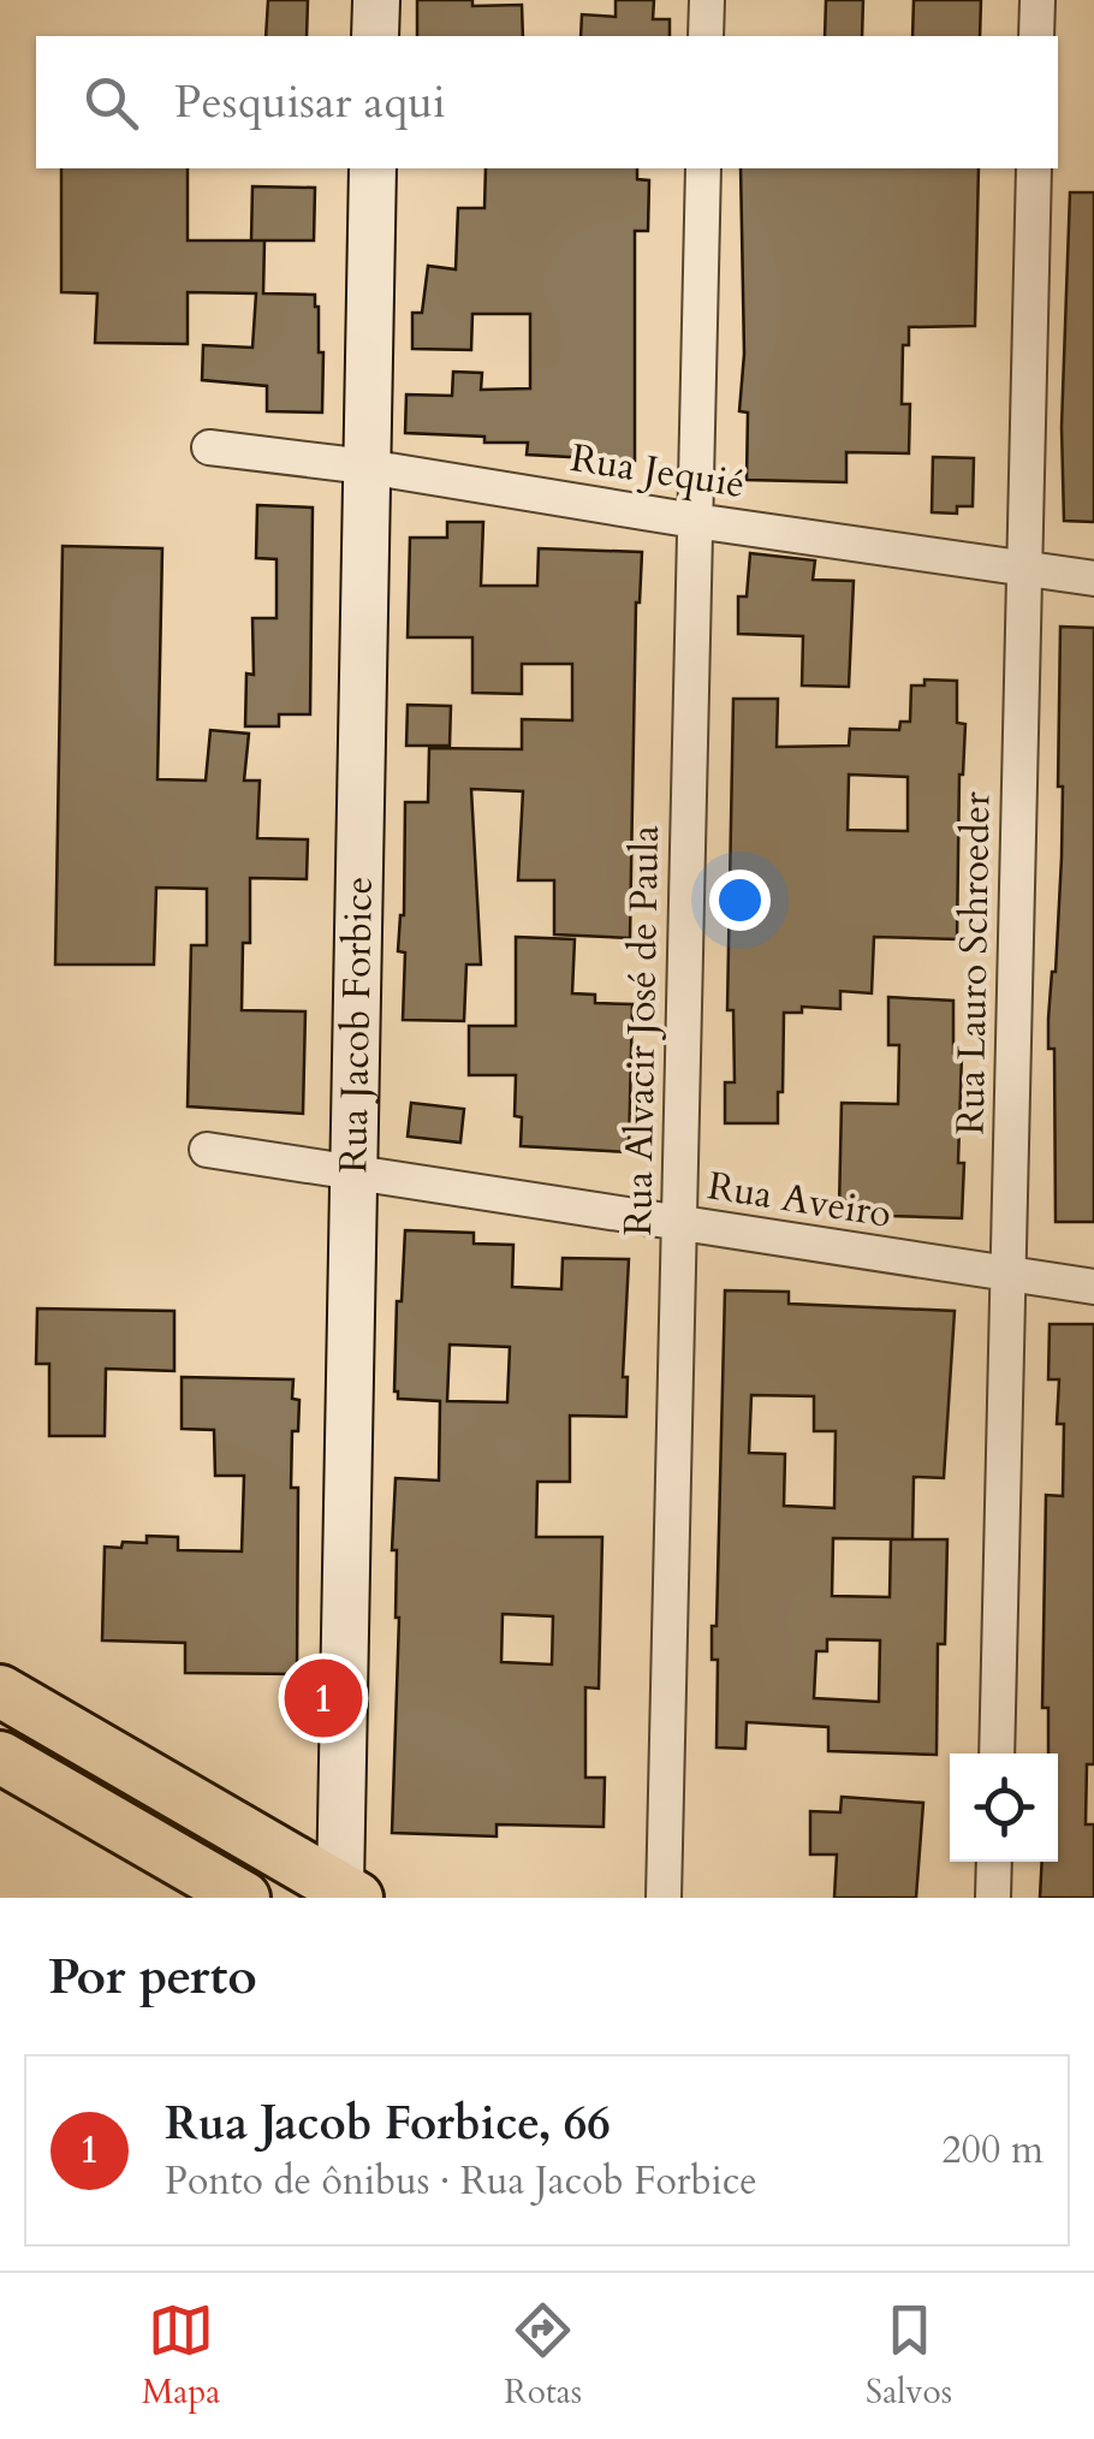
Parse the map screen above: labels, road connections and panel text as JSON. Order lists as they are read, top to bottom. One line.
{"streets":{"street":["Rua Jequié","Rua Lauro Schroeder","Rua Jacob Forbice","Rua Alvacir José de Paula","Rua Aveiro"]},"crossings":[["Rua Jequié","Rua Lauro Schroeder"],["Rua Jequié","Rua Jacob Forbice"],["Rua Jequié","Rua Alvacir José de Paula"],["Rua Lauro Schroeder","Rua Aveiro"],["Rua Jacob Forbice","Rua Aveiro"],["Rua Alvacir José de Paula","Rua Aveiro"]],"page":{"search":"Pesquisar aqui","pins":"1","heading":"Por perto","list":[{"mark":"1","name":"Rua Jacob Forbice, 66","note":"Ponto de ônibus · Rua Jacob Forbice","value":"200 m"}],"nav":["Mapa","Rotas","Salvos"]}}
